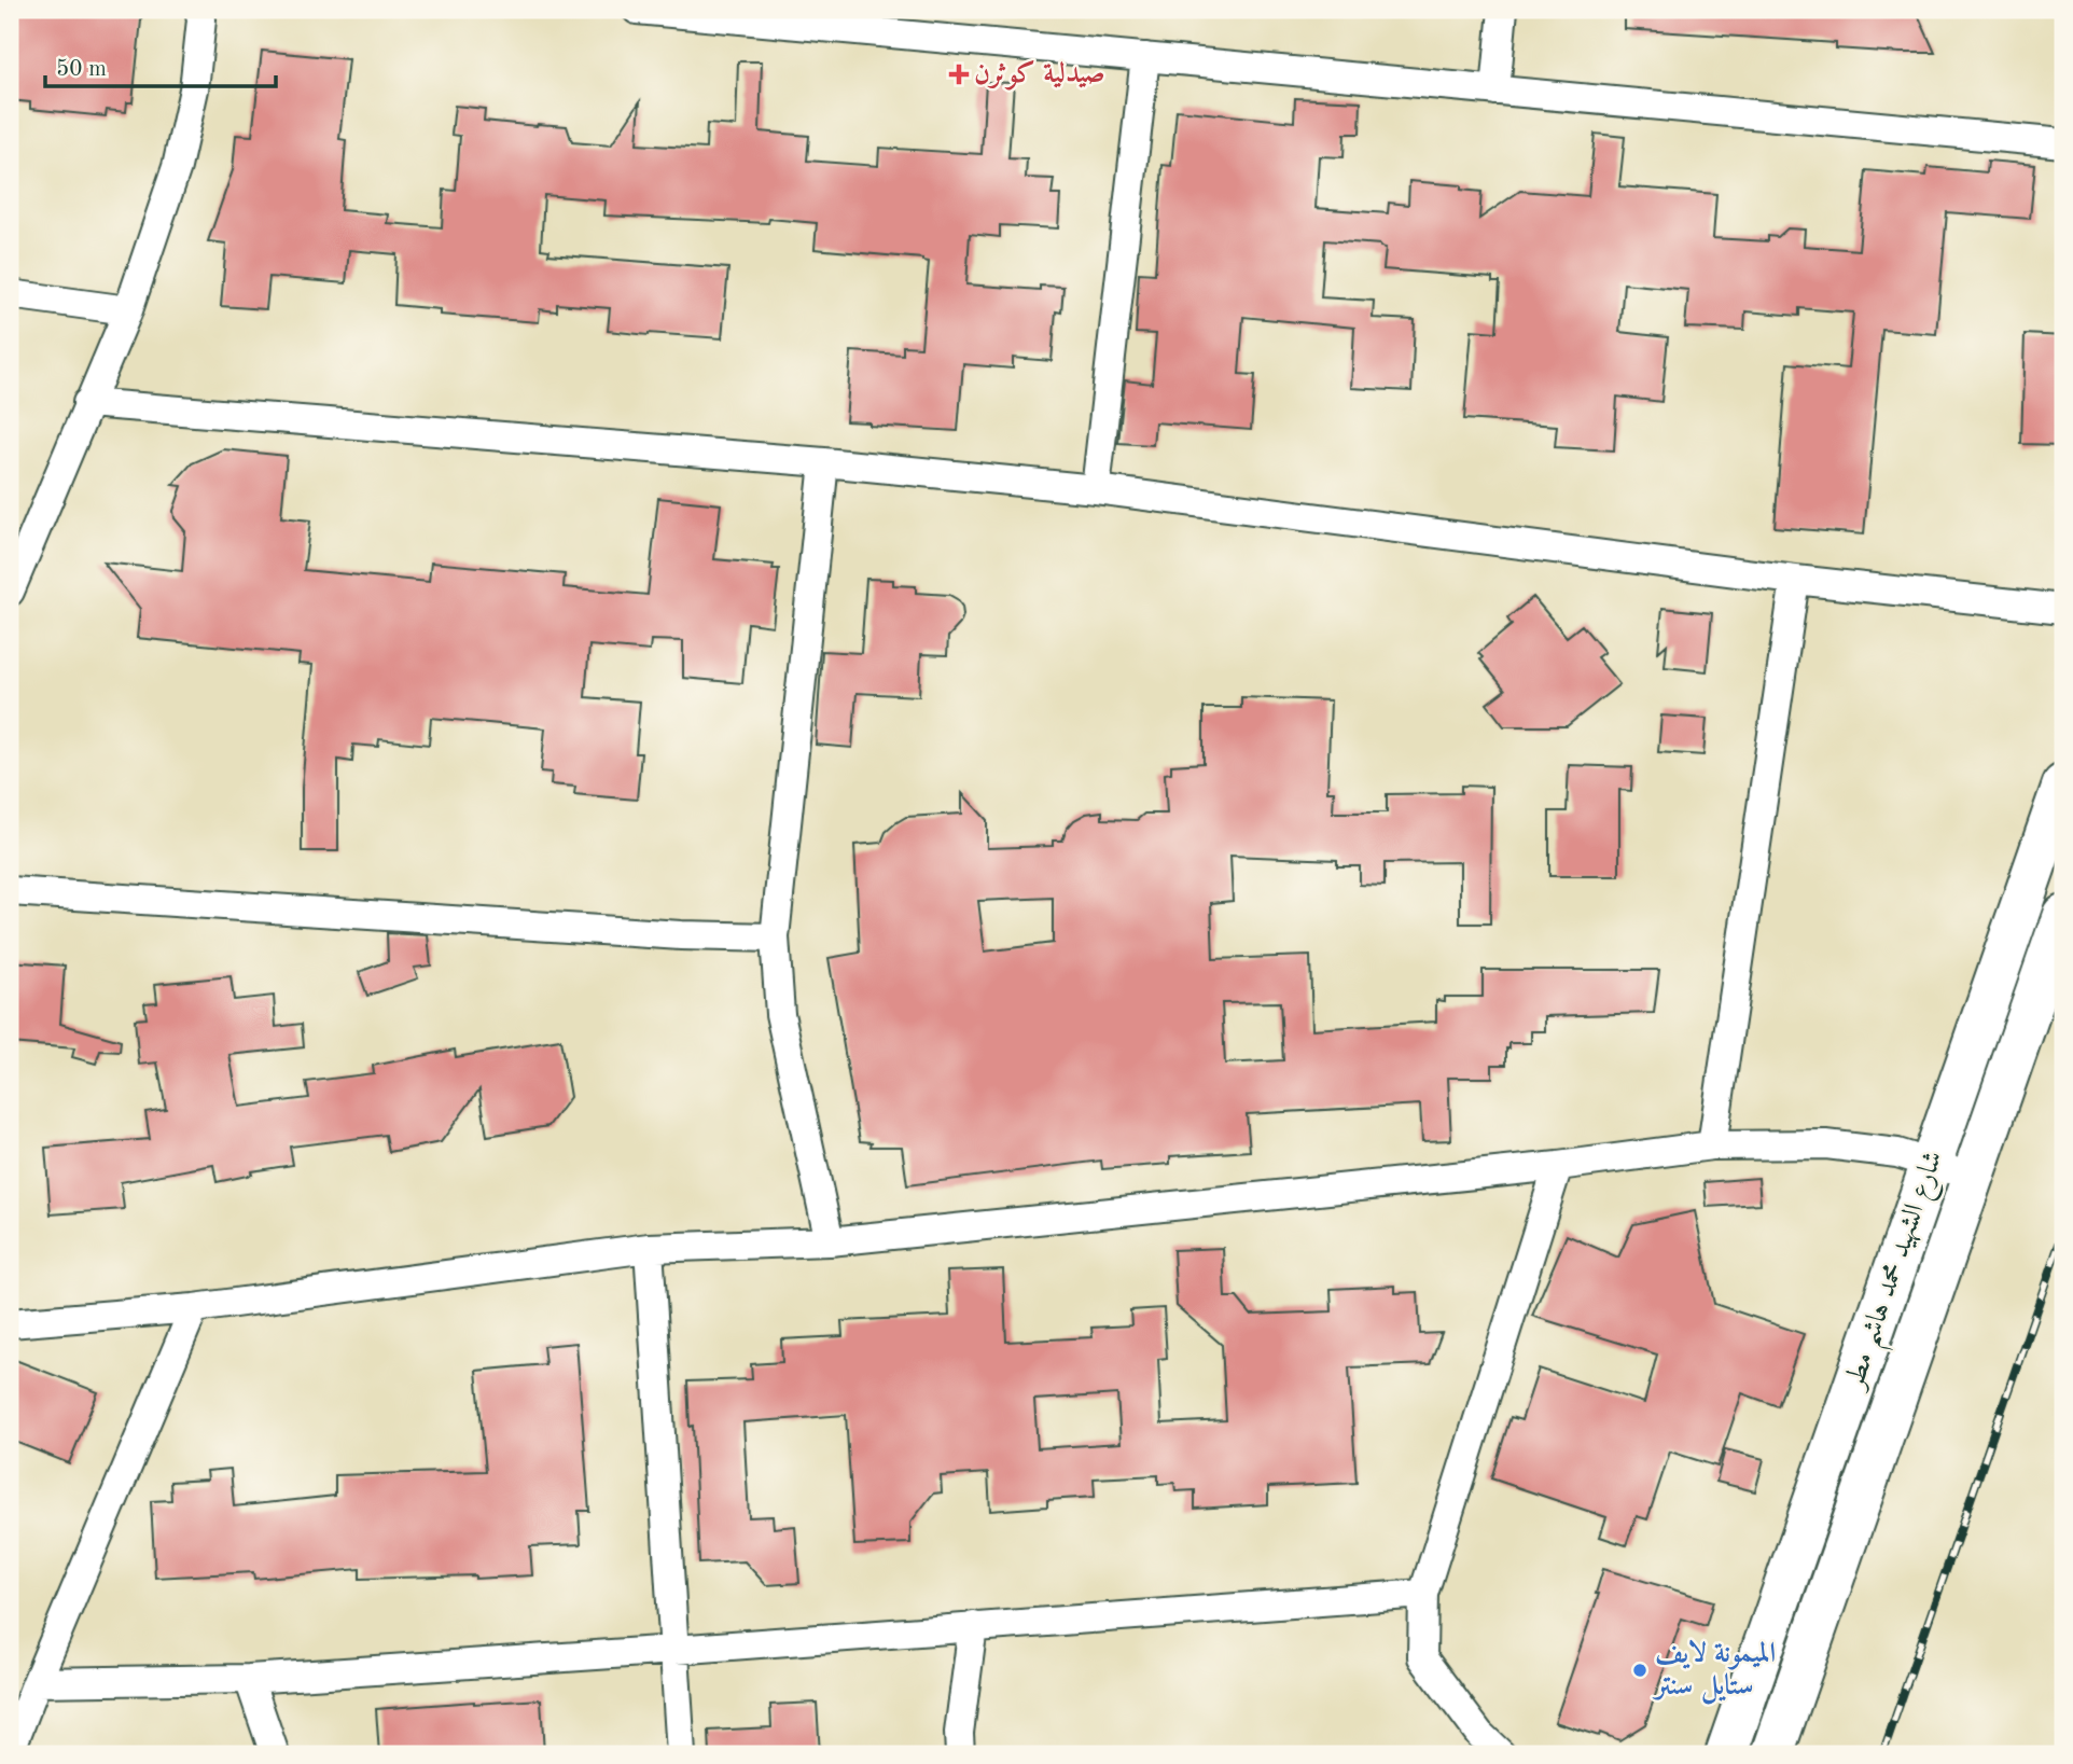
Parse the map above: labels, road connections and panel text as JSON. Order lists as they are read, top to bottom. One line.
{"streets":{"main road":["شارع الشهيد محمد هاشم مطر"]},"places":{"health":["صيدلية كوثرن"],"other":["الميمونة لايف ستايل سنتر"]},"scale_bar":"50 m"}
